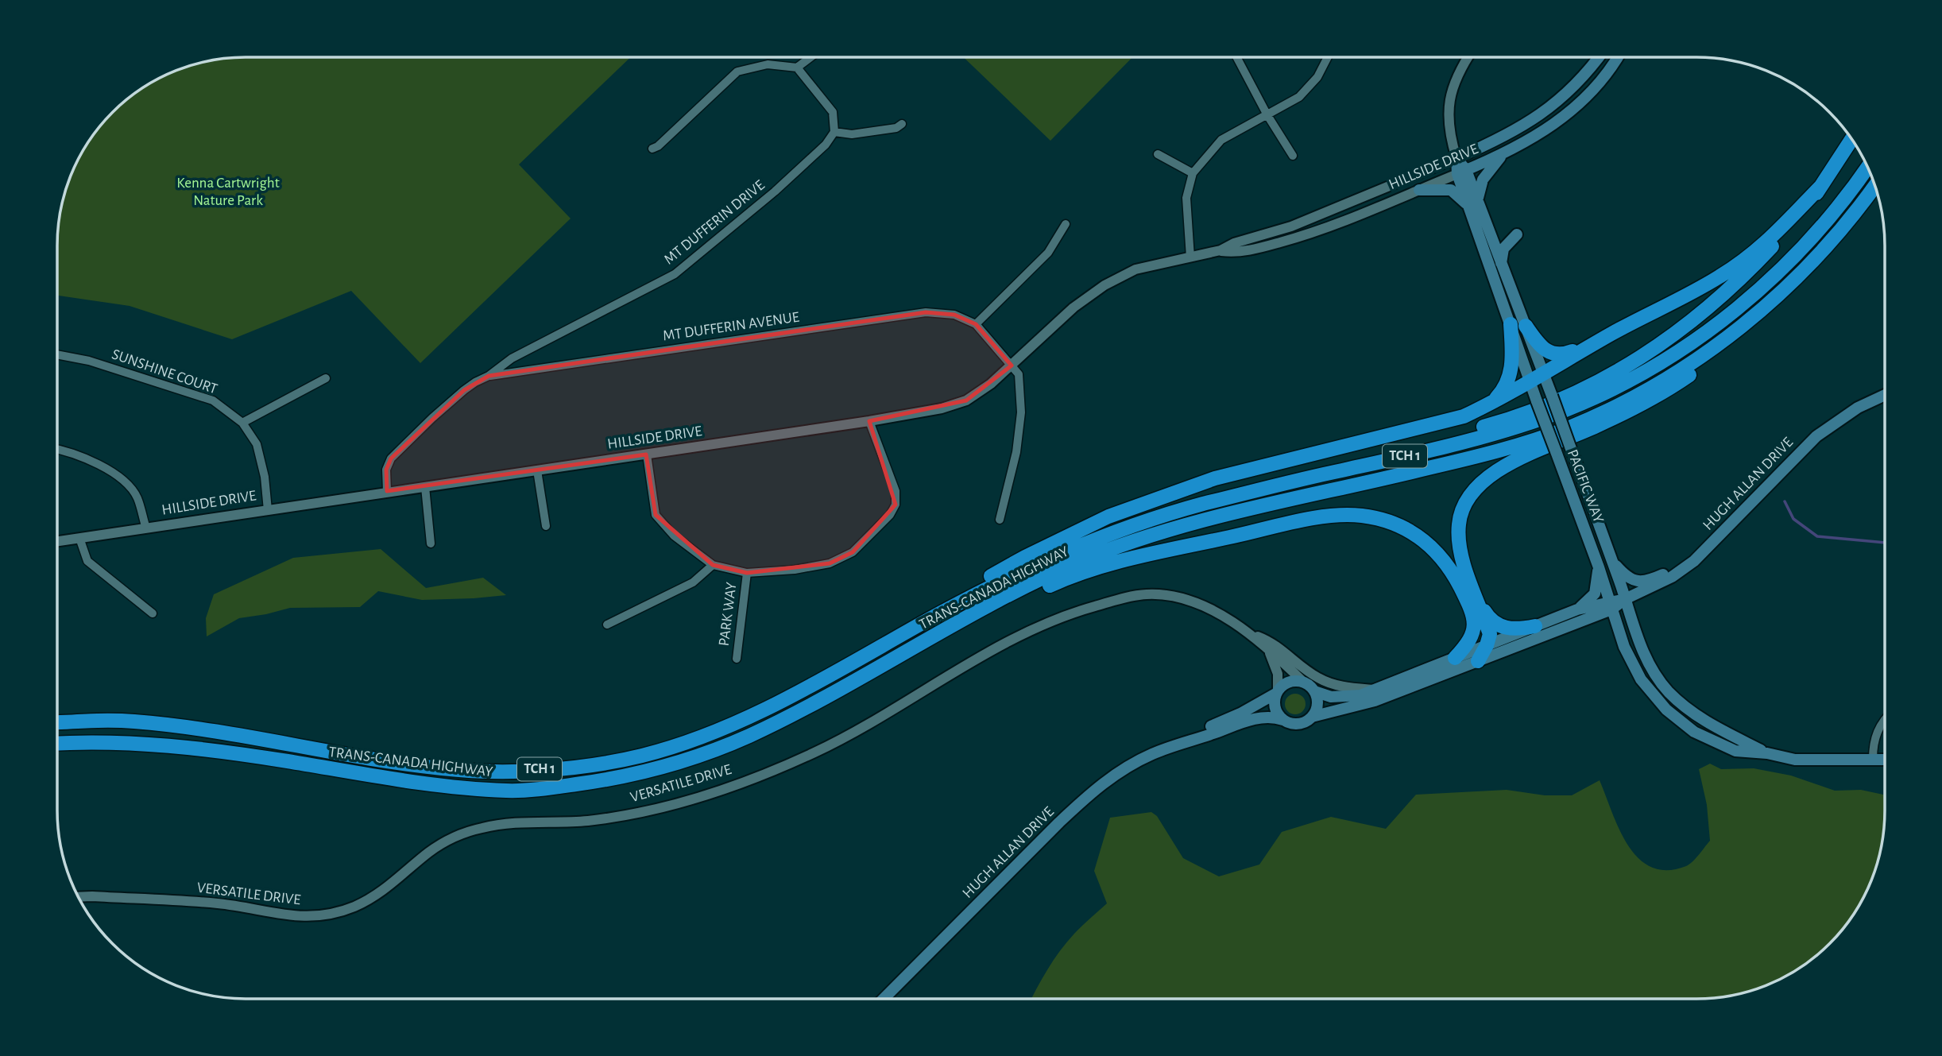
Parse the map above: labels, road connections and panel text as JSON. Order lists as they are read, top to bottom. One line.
{"streets":{"highway":["TCH 1","TRANS-CANADA HIGHWAY"],"main road":["HILLSIDE DRIVE","HUGH ALLAN DRIVE","PACIFIC WAY"],"street":["MT DUFFERIN DRIVE","MT DUFFERIN AVENUE","SUNSHINE COURT","PARK WAY","VERSATILE DRIVE"]},"crossings":[["HILLSIDE DRIVE","MT DUFFERIN DRIVE"],["HILLSIDE DRIVE","SUNSHINE COURT"],["HILLSIDE DRIVE","PACIFIC WAY"],["MT DUFFERIN DRIVE","MT DUFFERIN AVENUE"],["HUGH ALLAN DRIVE","PACIFIC WAY"],["HUGH ALLAN DRIVE","VERSATILE DRIVE"]],"parks":["Kenna Cartwright Nature Park"]}
